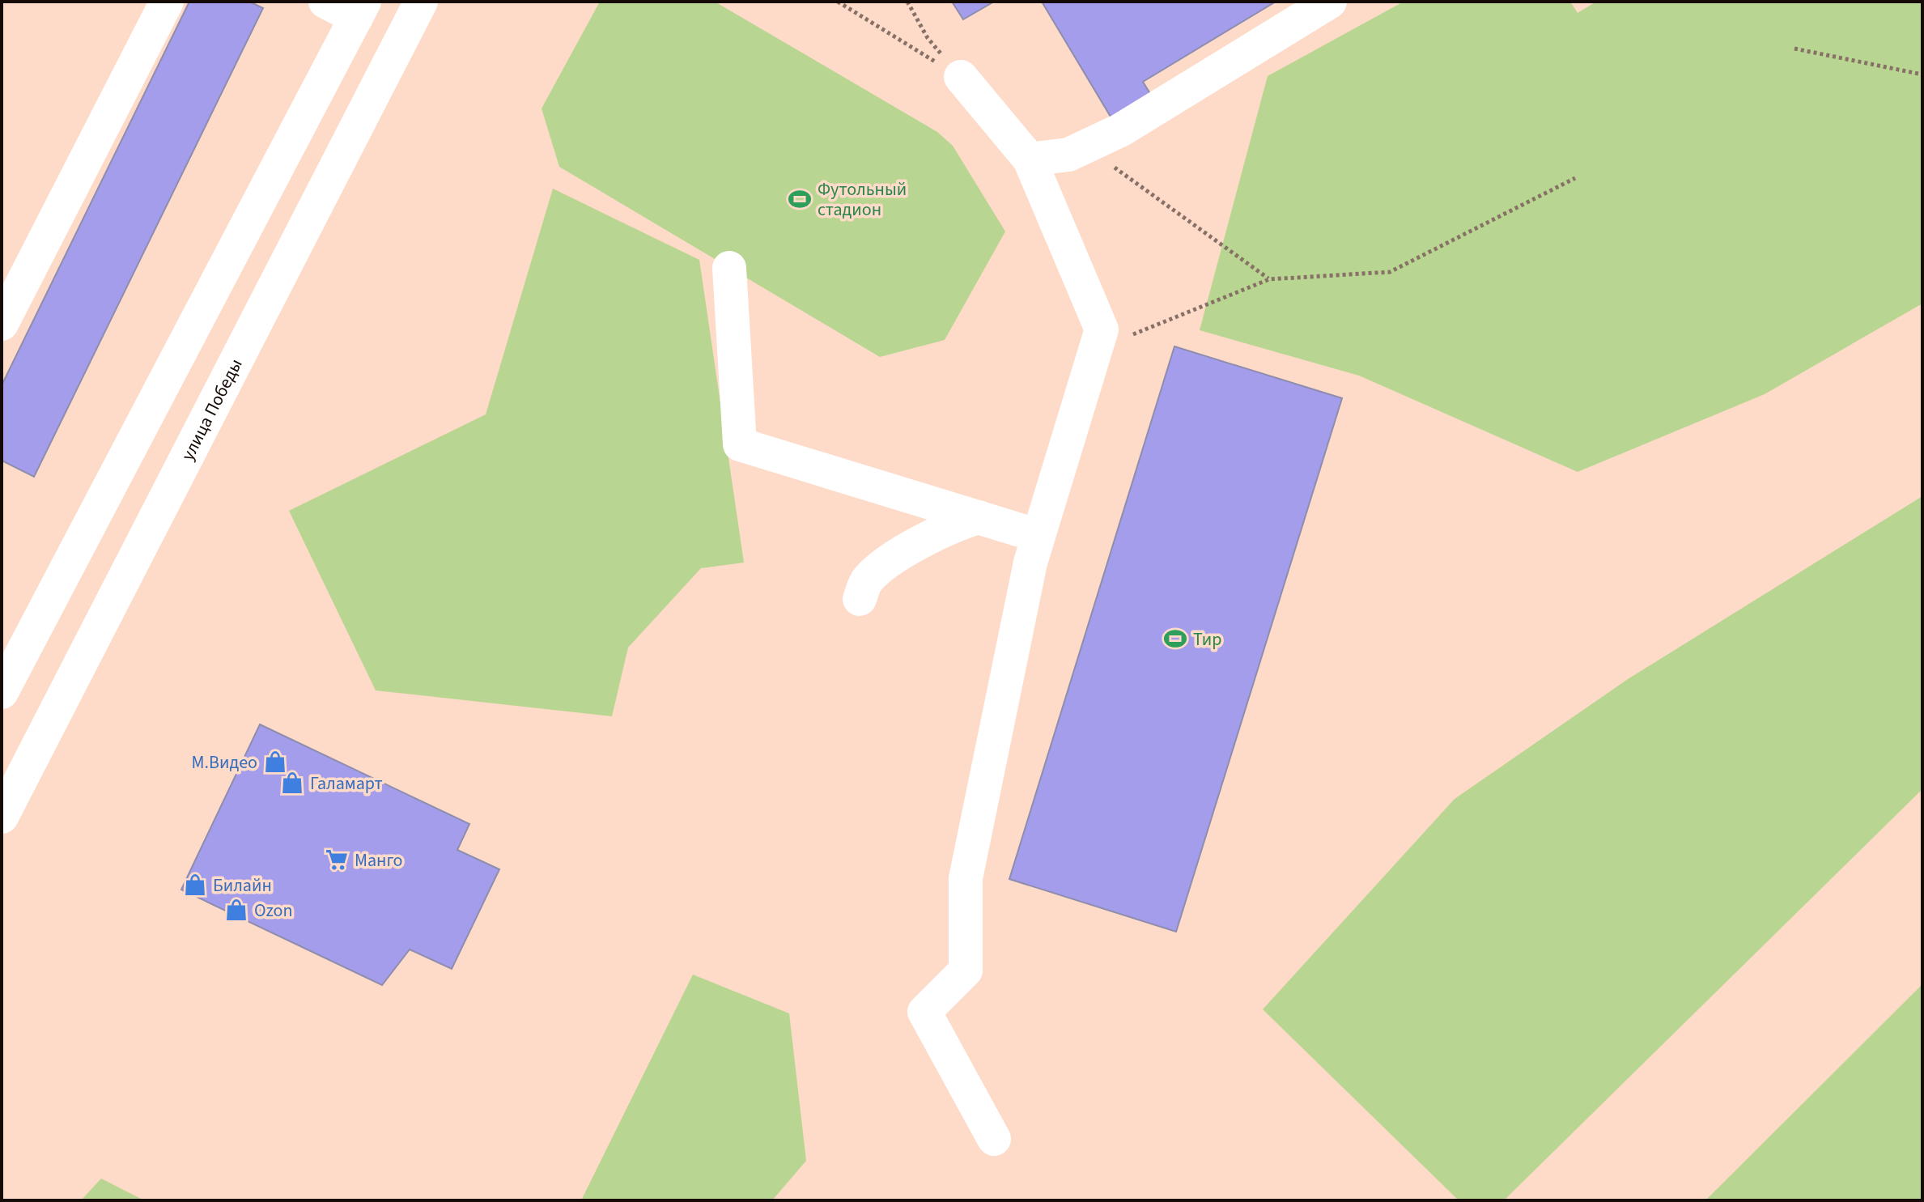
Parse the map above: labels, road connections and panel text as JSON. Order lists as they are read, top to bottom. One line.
{"streets":{"street":["улица Победы"]},"places":{"sports":["Футольный стадион","Тир"],"shop":["М.Видео","Галамарт","Билайн","Ozon"],"supermarket":["Манго"]}}
